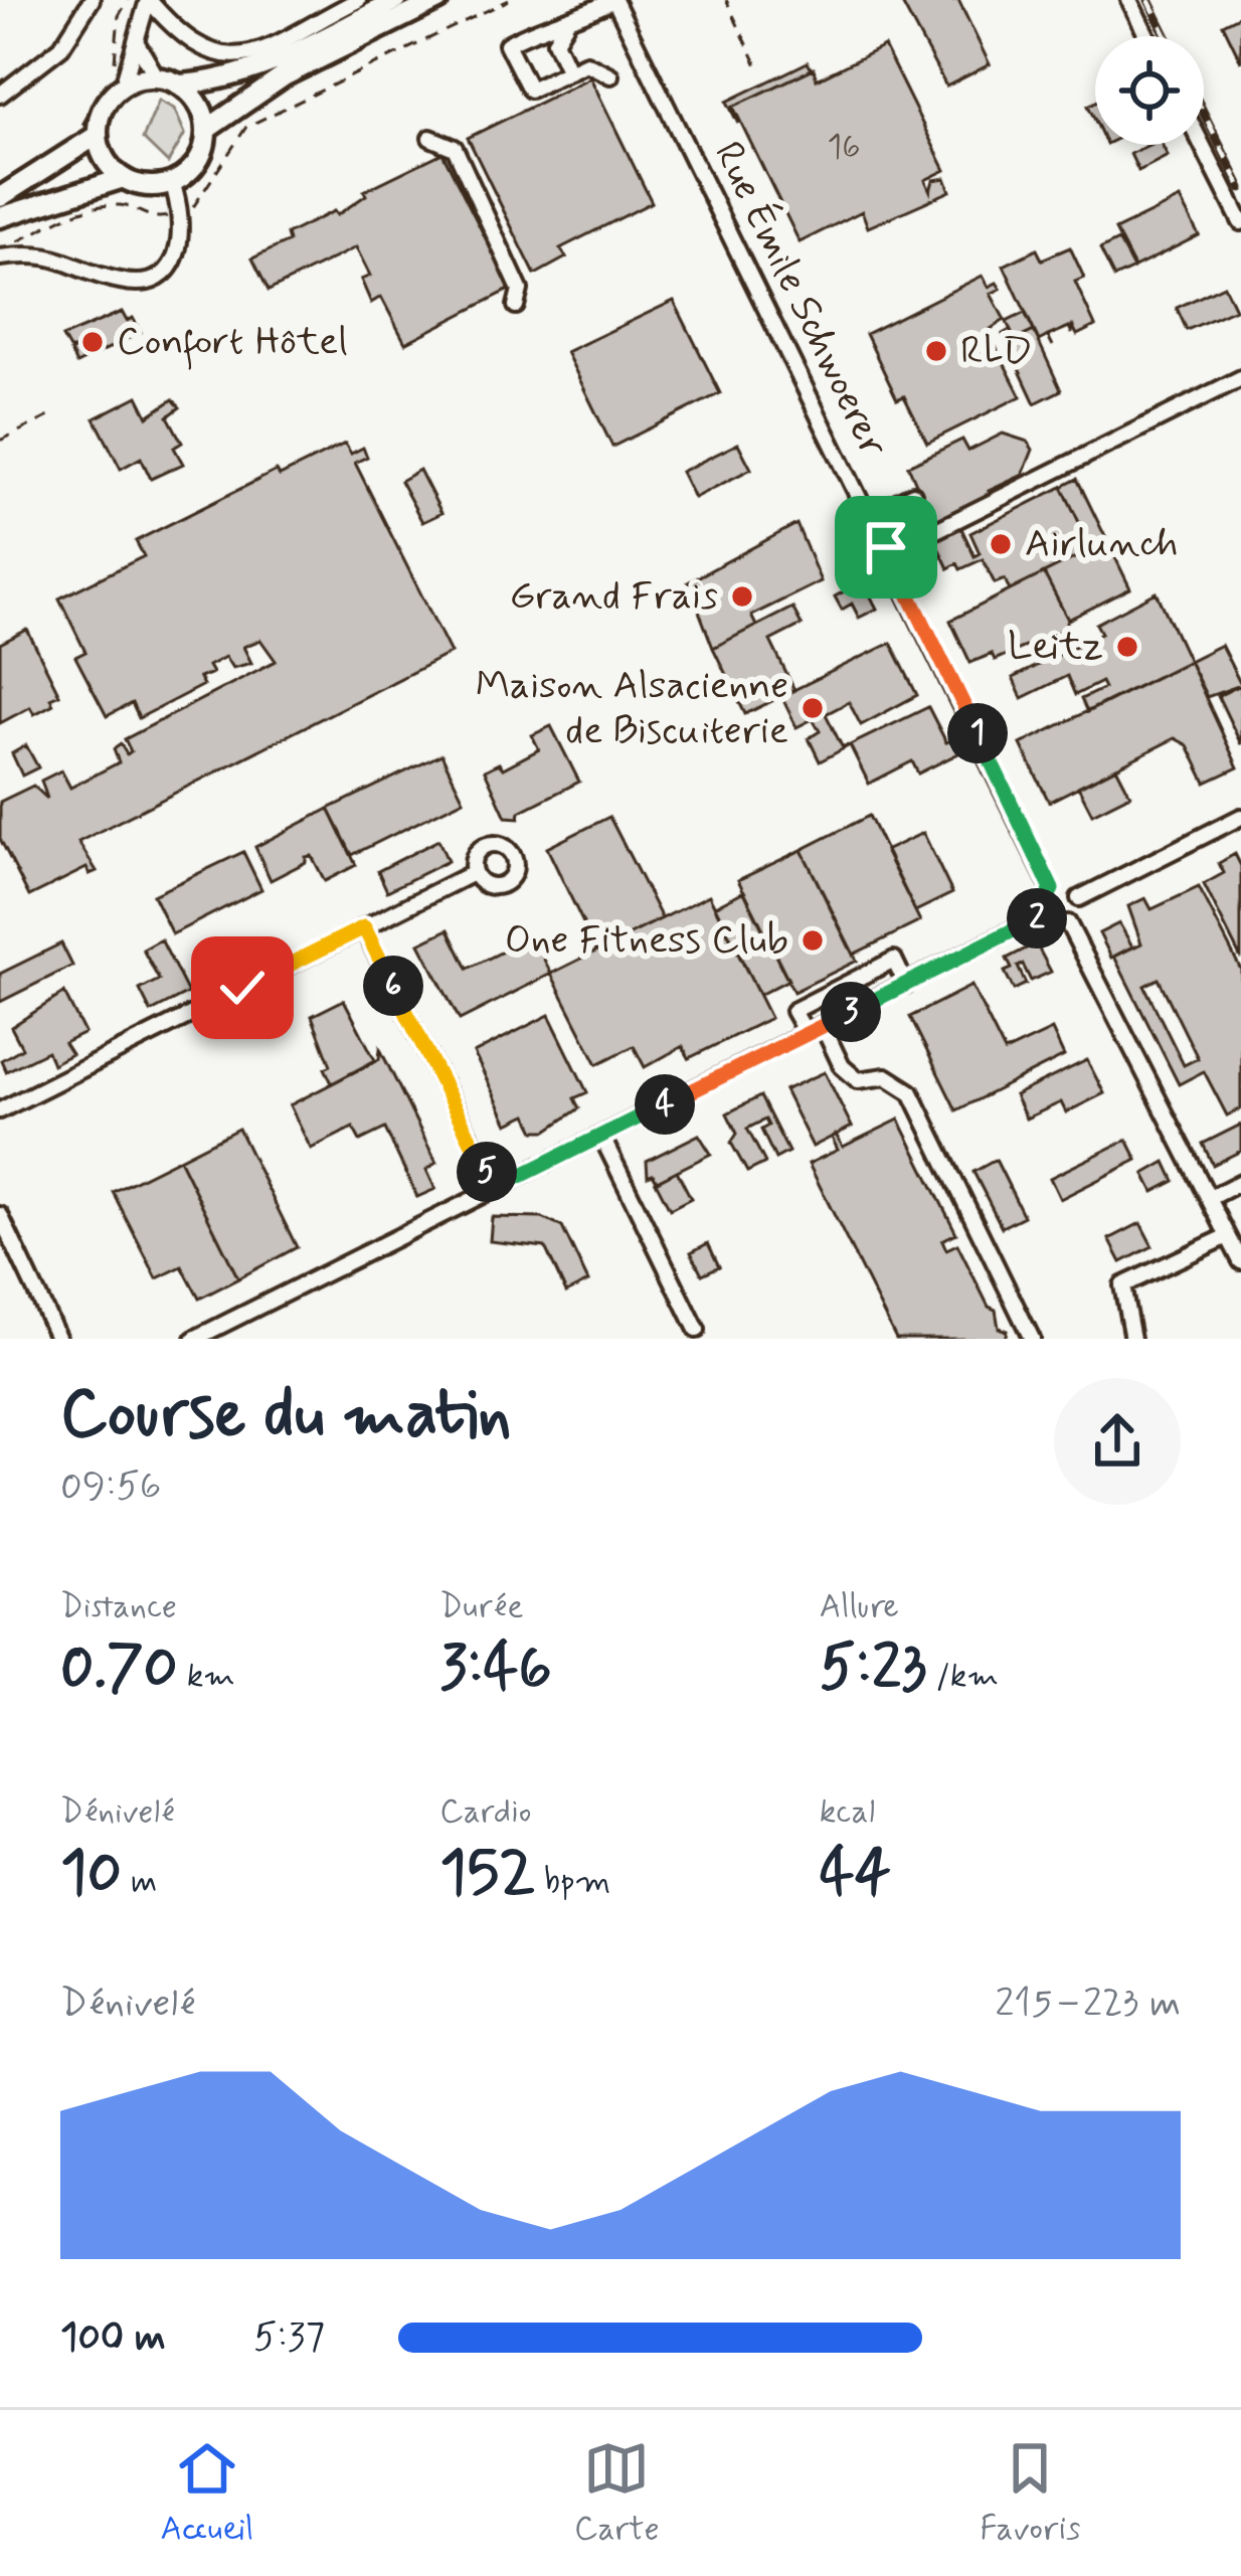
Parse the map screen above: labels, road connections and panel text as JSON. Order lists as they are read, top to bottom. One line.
{"streets":{"street":["Rue Émile Schwoerer"]},"places":["Confort Hôtel","RLD","Airlunch","Grand Frais","Leitz","Maison Alsacienne de Biscuiterie","One Fitness Club"],"house_numbers":["16"],"page":{"pins":["1","2","6","3","4","5"],"heading":["Course du matin","09:56"],"stats":[["Distance","0.70 km"],["Durée","3:46"],["Allure","5:23 /km"],["Dénivelé","10 m"],["Cardio","152 bpm"],["kcal","44"]],"chart":["Dénivelé","215–223 m"],"list":[{"name":"100 m","note":"5:37"}],"tabs":["Accueil","Carte","Favoris"]}}
